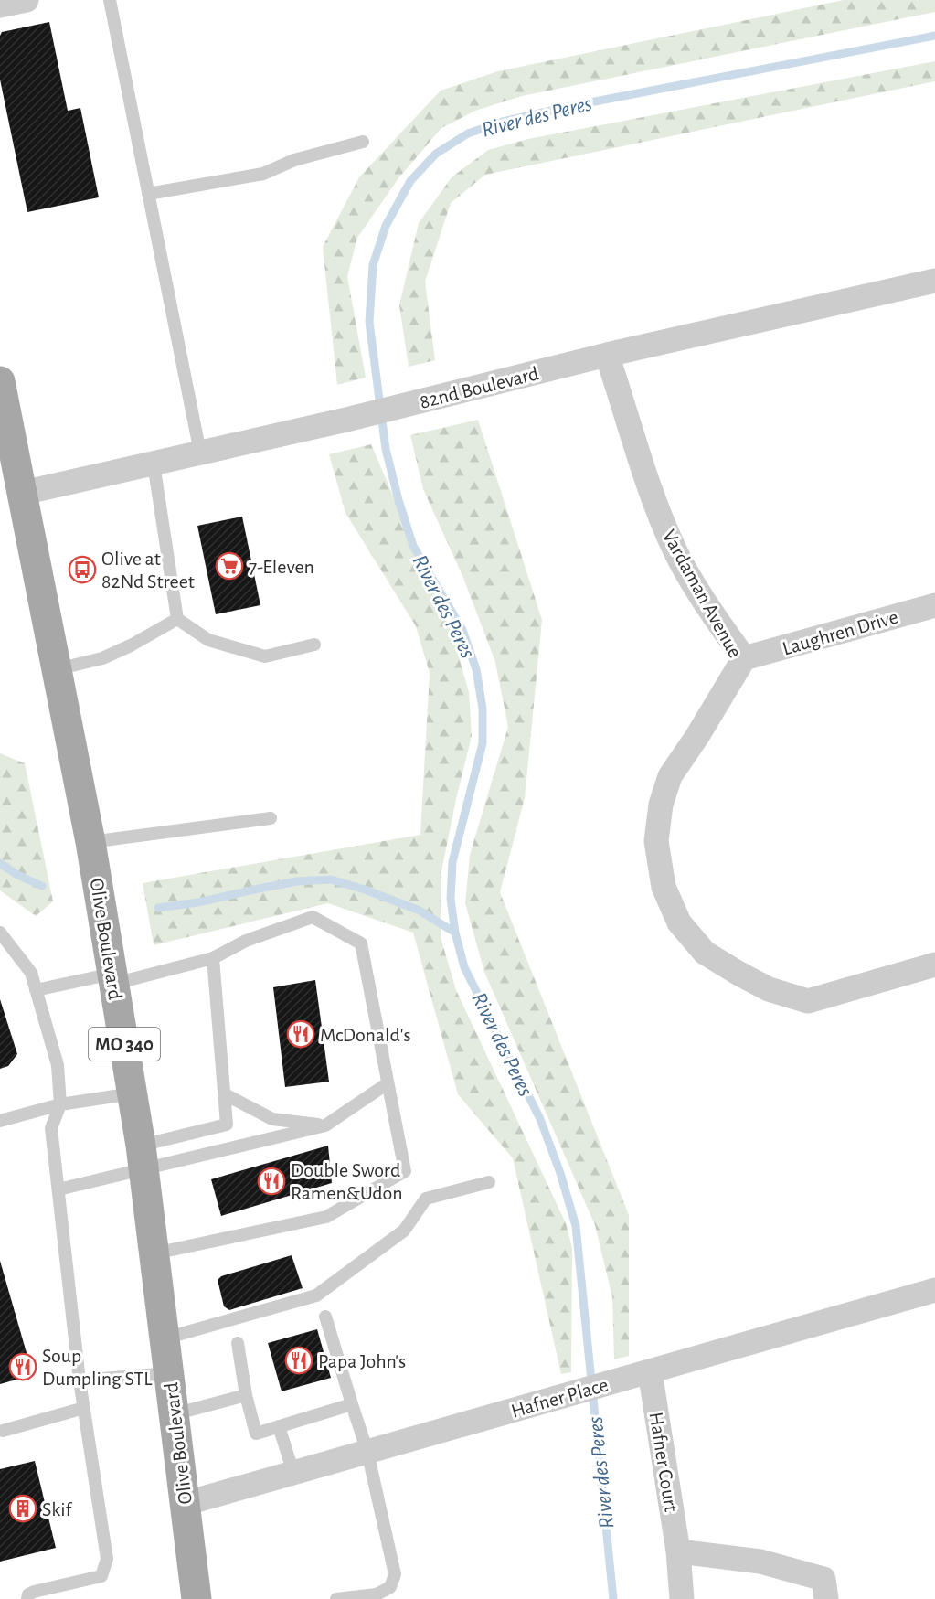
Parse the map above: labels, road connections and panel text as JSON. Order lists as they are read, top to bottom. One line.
{"streets":{"main road":["Olive Boulevard","MO 340"],"street":["82nd Boulevard","Vardaman Avenue","Laughren Drive","Hafner Place","Hafner Court"]},"crossings":[["82nd Boulevard","Vardaman Avenue"],["82nd Boulevard","Olive Boulevard"],["Vardaman Avenue","Laughren Drive"],["Olive Boulevard","Hafner Place"],["Hafner Place","Hafner Court"]],"water":["River des Peres"],"places":{"supermarket":["7-Eleven"],"bus stop":["Olive at 82Nd Street"],"restaurant":["McDonald's","Double Sword Ramen&Udon","Papa John's","Soup Dumpling STL"],"building":["Skif"]}}
